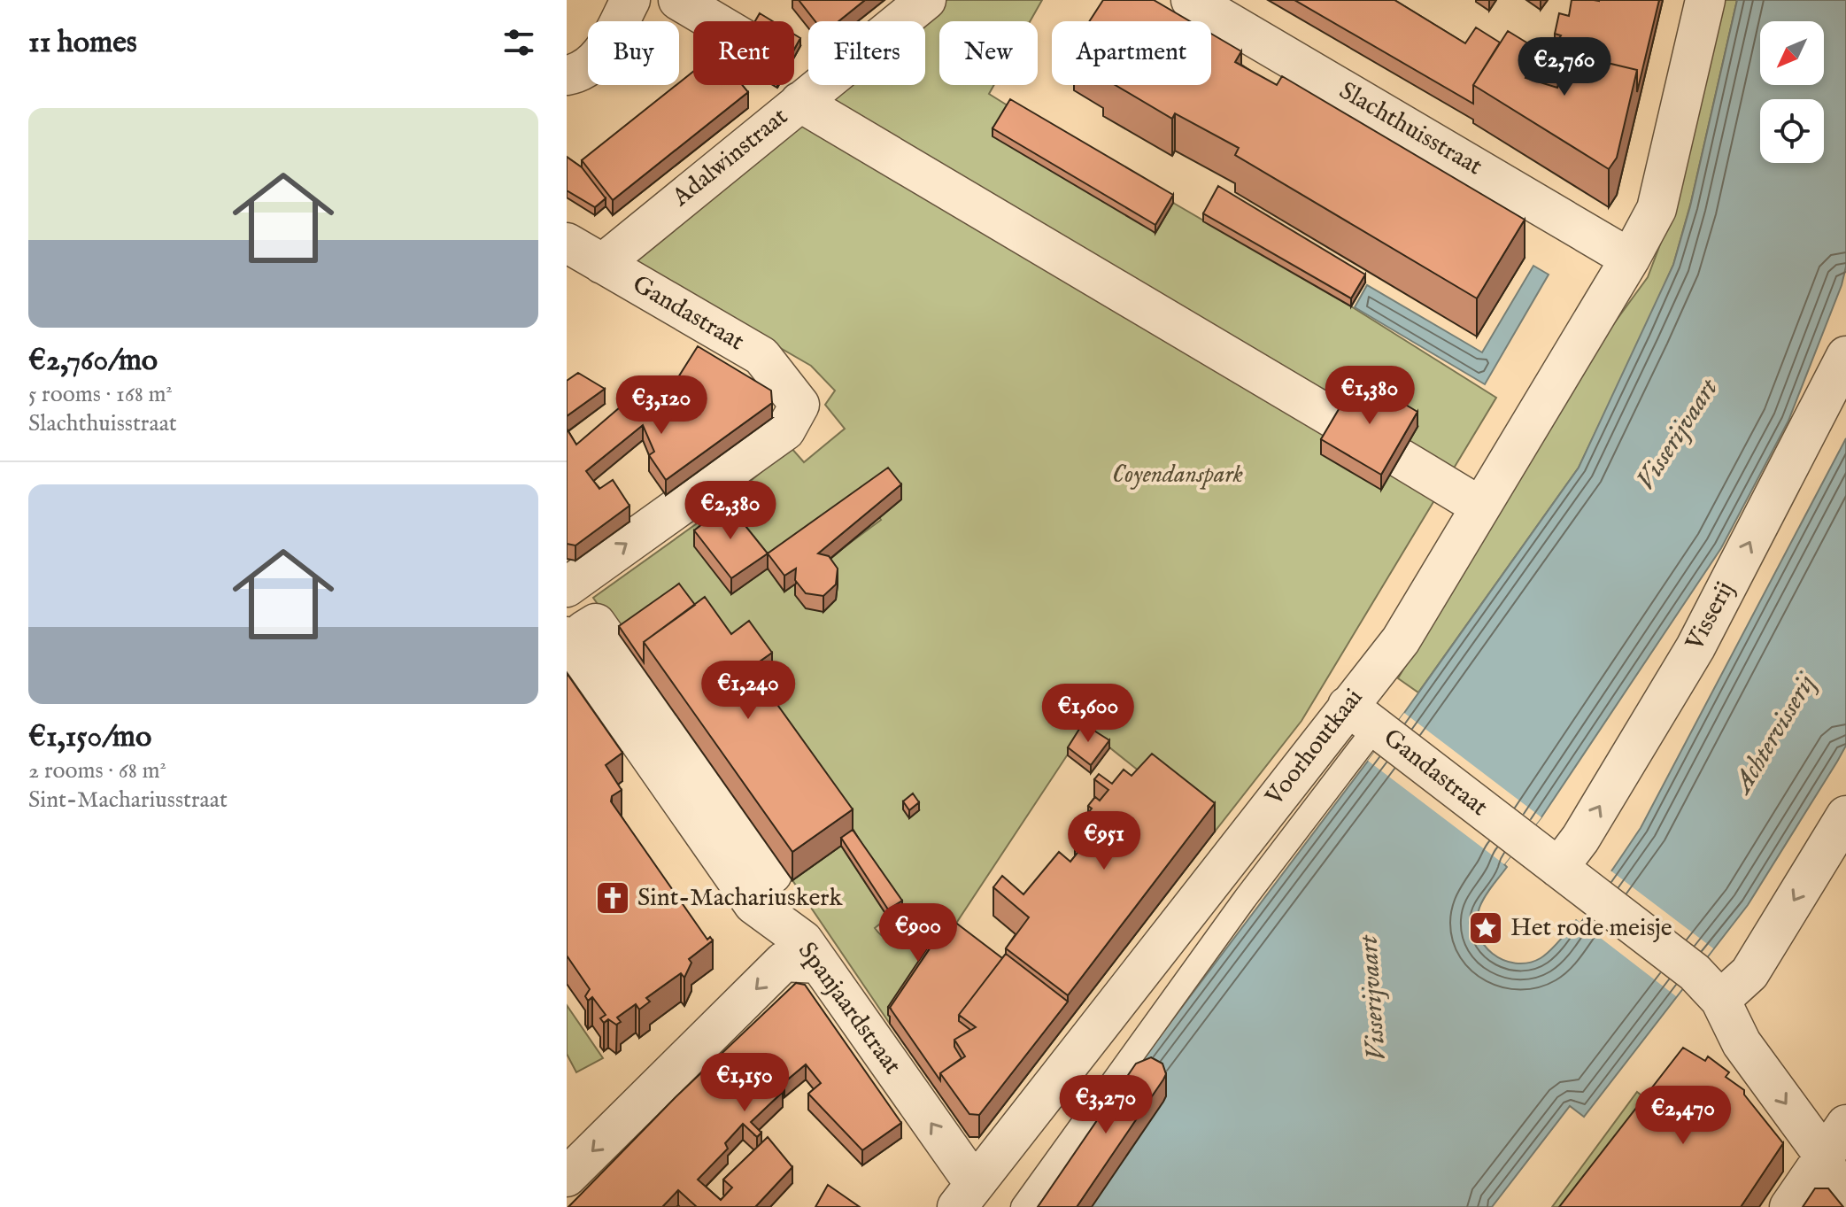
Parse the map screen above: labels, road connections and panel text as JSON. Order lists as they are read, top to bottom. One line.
{"streets":{"street":["Slachthuisstraat","Adalwinstraat","Gandastraat","Visserij","Voorhoutkaai","Spanjaardstraat"]},"crossings":[["Slachthuisstraat","Voorhoutkaai"],["Adalwinstraat","Gandastraat"],["Gandastraat","Visserij"],["Gandastraat","Voorhoutkaai"],["Voorhoutkaai","Spanjaardstraat"]],"one_way":["Spanjaardstraat"],"water":["Visserijvaart","Achtervisserij"],"parks":["Coyendanspark"],"places":{"church":["Sint-Machariuskerk"],"place":["Het rode meisje"]},"north":"bottom left","page":{"heading":"11 homes","chip":["Buy","Rent","Filters","New","Apartment"],"price":["€2,760","€1,380","€3,120","€2,380","€1,240","€1,600","€951","€900","€1,150","€3,270","€2,470"],"list":[{"name":"€2,760/mo","note":"5 rooms · 168 m² · Slachthuisstraat"},{"name":"€1,150/mo","note":"2 rooms · 68 m² · Sint-Machariusstraat"}]}}
